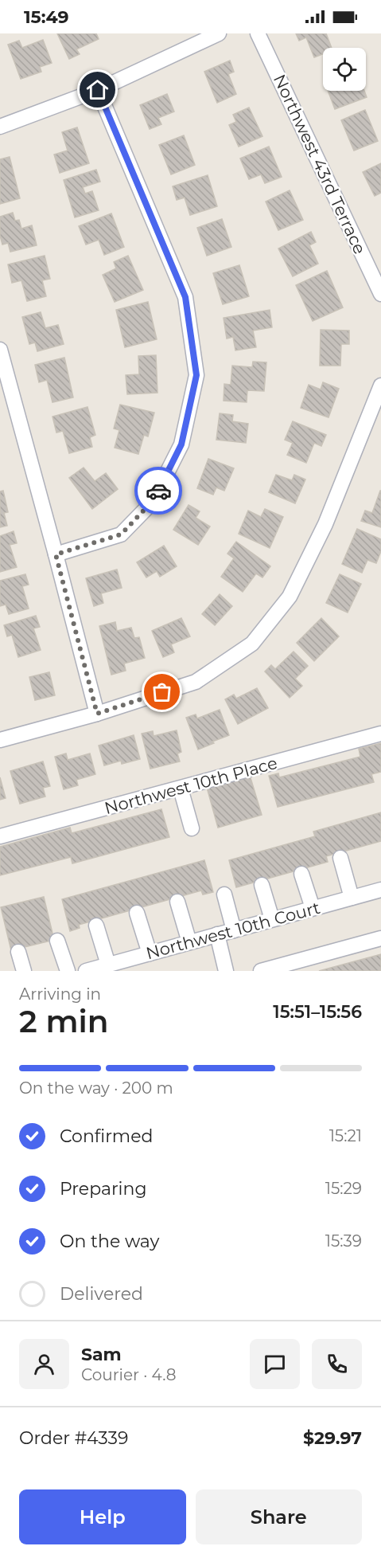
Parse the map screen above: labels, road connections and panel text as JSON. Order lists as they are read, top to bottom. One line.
{"streets":{"street":["Northwest 43rd Terrace","Northwest 10th Place","Northwest 10th Court"]},"page":{"status":"15:49","heading":["2 min","Arriving in","15:51–15:56"],"panel":["Sam","Courier · 4.8","Order #4339","$29.97"],"bar":"On the way · 200 m","list":[["Confirmed","15:21"],["Preparing","15:29"],["On the way","15:39"],"Delivered"],"buttons":["Help","Share"]}}
